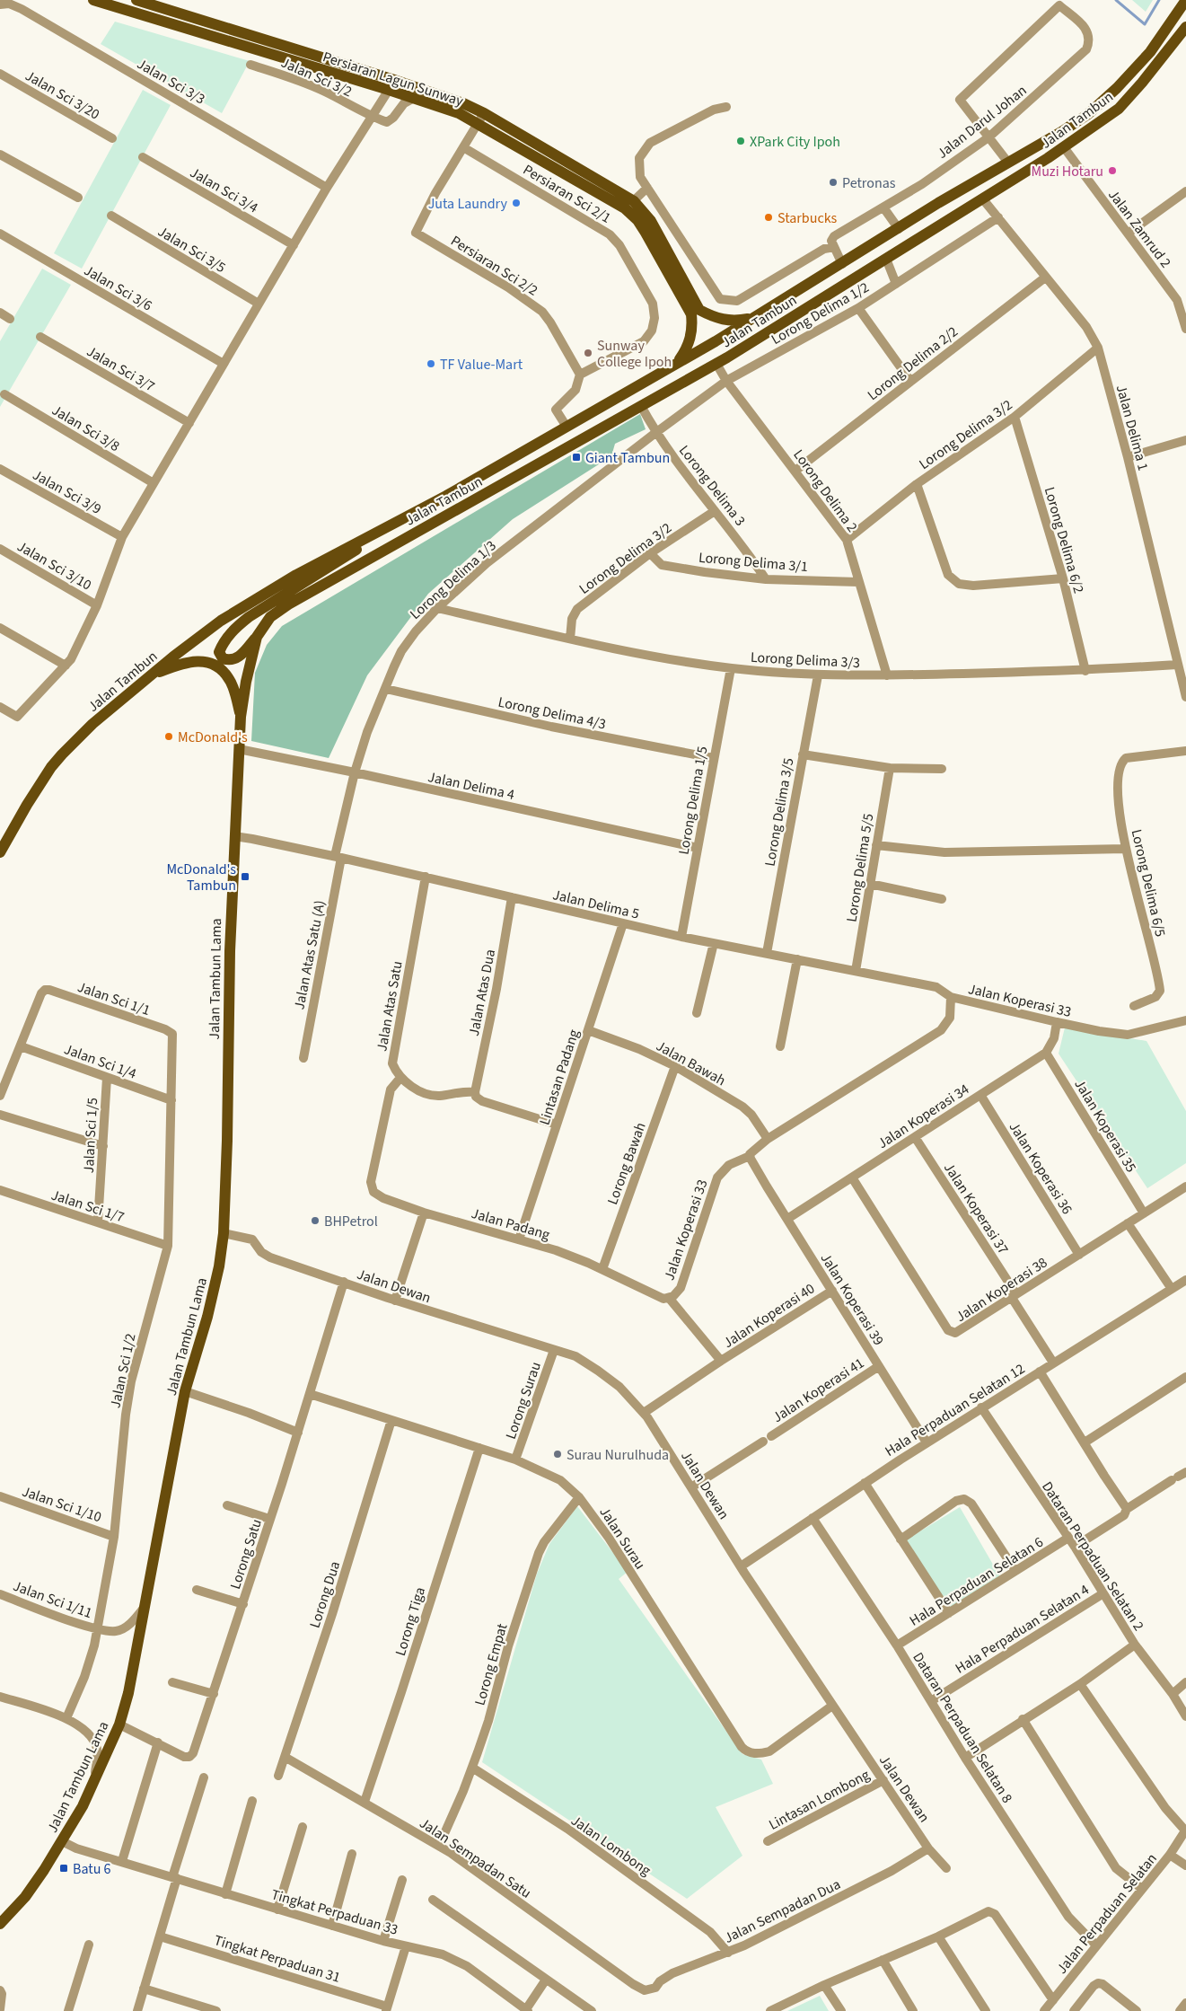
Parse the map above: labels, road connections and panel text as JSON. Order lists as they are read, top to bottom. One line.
{"streets":{"main road":["Persiaran Lagun Sunway","Jalan Tambun","Jalan Tambun Lama"],"street":["Jalan Sci 3/2","Jalan Sci 3/3","Jalan Sci 3/20","Jalan Darul Johan","Jalan Sci 3/4","Persiaran Sci 2/1","Jalan Zamrud 2","Jalan Sci 3/5","Persiaran Sci 2/2","Jalan Sci 3/6","Lorong Delima 1/2","Lorong Delima 2/2","Jalan Sci 3/7","Jalan Sci 3/8","Jalan Delima 1","Lorong Delima 3/2","Lorong Delima 3","Lorong Delima 2","Jalan Sci 3/9","Lorong Delima 6/2","Lorong Delima 3/1","Jalan Sci 3/10","Lorong Delima 1/3","Lorong Delima 3/3","Lorong Delima 4/3","Jalan Delima 4","Lorong Delima 1/5","Lorong Delima 3/5","Lorong Delima 5/5","Lorong Delima 6/5","Jalan Delima 5","Jalan Atas Satu (A)","Jalan Atas Dua","Jalan Sci 1/1","Jalan Koperasi 33","Jalan Atas Satu","Jalan Sci 1/4","Jalan Bawah","Lintasan Padang","Jalan Koperasi 34","Jalan Koperasi 35","Jalan Sci 1/5","Lorong Bawah","Jalan Koperasi 36","Jalan Sci 1/7","Jalan Koperasi 37","Jalan Padang","Jalan Dewan","Jalan Koperasi 38","Jalan Koperasi 39","Jalan Koperasi 40","Jalan Sci 1/2","Jalan Koperasi 41","Lorong Surau","Hala Perpaduan Selatan 12","Jalan Sci 1/10","Jalan Surau","Lorong Satu","Dataran Perpaduan Selatan 2","Hala Perpaduan Selatan 6","Lorong Dua","Jalan Sci 1/11","Lorong Tiga","Hala Perpaduan Selatan 4","Lorong Empat","Dataran Perpaduan Selatan 8","Lintasan Lombong","Jalan Lombong","Jalan Sempadan Satu","Jalan Sempadan Dua","Tingkat Perpaduan 33","Jalan Perpaduan Selatan","Tingkat Perpaduan 31"]},"crossings":[["Jalan Tambun","Jalan Zamrud 2"],["Jalan Tambun","Jalan Delima 1"],["Jalan Tambun","Lorong Delima 3"],["Jalan Tambun","Lorong Delima 2"],["Persiaran Sci 2/1","Persiaran Sci 2/2"],["Lorong Delima 1/2","Jalan Delima 1"],["Lorong Delima 1/2","Lorong Delima 3"],["Lorong Delima 1/2","Lorong Delima 2"],["Lorong Delima 1/2","Lorong Delima 1/3"],["Lorong Delima 2/2","Jalan Delima 1"],["Lorong Delima 2/2","Lorong Delima 2"],["Jalan Delima 1","Lorong Delima 3/2"],["Jalan Delima 1","Lorong Delima 3/3"],["Lorong Delima 3/2","Lorong Delima 3"],["Lorong Delima 3/2","Lorong Delima 2"],["Lorong Delima 3/2","Lorong Delima 6/2"],["Lorong Delima 3/2","Lorong Delima 3/1"],["Lorong Delima 3/2","Lorong Delima 3/3"],["Lorong Delima 3","Lorong Delima 3/1"],["Lorong Delima 3","Lorong Delima 1/3"],["Lorong Delima 2","Lorong Delima 3/1"],["Lorong Delima 2","Lorong Delima 3/3"],["Lorong Delima 6/2","Lorong Delima 3/3"],["Lorong Delima 1/3","Lorong Delima 3/3"],["Lorong Delima 1/3","Lorong Delima 4/3"],["Lorong Delima 1/3","Jalan Delima 4"],["Lorong Delima 1/3","Jalan Delima 5"],["Lorong Delima 1/3","Jalan Atas Satu (A)"],["Lorong Delima 3/3","Lorong Delima 1/5"],["Lorong Delima 3/3","Lorong Delima 3/5"],["Lorong Delima 4/3","Lorong Delima 1/5"],["Jalan Delima 4","Lorong Delima 1/5"],["Jalan Delima 4","Jalan Tambun Lama"],["Lorong Delima 1/5","Jalan Delima 5"],["Lorong Delima 3/5","Jalan Delima 5"],["Lorong Delima 5/5","Jalan Delima 5"],["Jalan Delima 5","Jalan Atas Satu (A)"],["Jalan Delima 5","Jalan Tambun Lama"],["Jalan Delima 5","Jalan Atas Dua"],["Jalan Delima 5","Jalan Koperasi 33"],["Jalan Delima 5","Jalan Atas Satu"],["Jalan Delima 5","Lintasan Padang"],["Jalan Tambun Lama","Jalan Dewan"],["Jalan Tambun Lama","Lorong Satu"],["Jalan Tambun Lama","Jalan Sci 1/11"],["Jalan Tambun Lama","Tingkat Perpaduan 33"],["Jalan Sci 1/1","Jalan Sci 1/4"],["Jalan Sci 1/1","Jalan Sci 1/2"],["Jalan Koperasi 33","Jalan Bawah"],["Jalan Koperasi 33","Jalan Padang"],["Jalan Koperasi 33","Jalan Koperasi 39"],["Jalan Koperasi 33","Jalan Koperasi 40"],["Jalan Atas Satu","Jalan Padang"],["Jalan Sci 1/4","Jalan Sci 1/5"],["Jalan Sci 1/4","Jalan Sci 1/2"],["Jalan Bawah","Lintasan Padang"],["Jalan Bawah","Lorong Bawah"],["Lintasan Padang","Jalan Padang"],["Jalan Koperasi 34","Jalan Koperasi 35"],["Jalan Koperasi 34","Jalan Koperasi 36"],["Jalan Koperasi 34","Jalan Koperasi 37"],["Jalan Koperasi 34","Jalan Koperasi 38"],["Jalan Koperasi 34","Jalan Koperasi 39"],["Jalan Koperasi 35","Jalan Koperasi 38"],["Jalan Sci 1/5","Jalan Sci 1/7"],["Lorong Bawah","Jalan Padang"],["Jalan Koperasi 36","Jalan Koperasi 38"],["Jalan Sci 1/7","Jalan Sci 1/2"],["Jalan Koperasi 37","Jalan Koperasi 38"],["Jalan Koperasi 37","Hala Perpaduan Selatan 12"],["Jalan Padang","Jalan Koperasi 40"],["Jalan Dewan","Lorong Surau"],["Jalan Dewan","Hala Perpaduan Selatan 12"],["Jalan Dewan","Jalan Surau"],["Jalan Dewan","Lorong Satu"],["Jalan Dewan","Lintasan Lombong"],["Jalan Dewan","Jalan Sempadan Dua"],["Jalan Koperasi 39","Jalan Koperasi 40"],["Jalan Koperasi 39","Jalan Koperasi 41"],["Jalan Koperasi 39","Hala Perpaduan Selatan 12"],["Jalan Sci 1/2","Jalan Sci 1/10"],["Jalan Sci 1/2","Jalan Sci 1/11"],["Lorong Surau","Jalan Surau"],["Hala Perpaduan Selatan 12","Dataran Perpaduan Selatan 2"],["Hala Perpaduan Selatan 12","Dataran Perpaduan Selatan 8"],["Jalan Surau","Lorong Satu"],["Jalan Surau","Lorong Dua"],["Jalan Surau","Lorong Tiga"],["Jalan Surau","Lorong Empat"],["Dataran Perpaduan Selatan 2","Hala Perpaduan Selatan 6"],["Dataran Perpaduan Selatan 2","Hala Perpaduan Selatan 4"],["Hala Perpaduan Selatan 6","Dataran Perpaduan Selatan 8"],["Lorong Dua","Jalan Sempadan Satu"],["Lorong Tiga","Jalan Sempadan Satu"],["Hala Perpaduan Selatan 4","Dataran Perpaduan Selatan 8"],["Lorong Empat","Jalan Lombong"],["Lorong Empat","Jalan Sempadan Satu"],["Dataran Perpaduan Selatan 8","Jalan Perpaduan Selatan"],["Jalan Lombong","Jalan Sempadan Dua"],["Jalan Sempadan Satu","Jalan Sempadan Dua"]],"places":{"other":["XPark City Ipoh","Muzi Hotaru","Petronas","Juta Laundry","Starbucks","Sunway College Ipoh","TF Value-Mart","McDonald's","BHPetrol","Surau Nurulhuda"],"transit":["Giant Tambun","McDonald's Tambun","Batu 6"]}}
